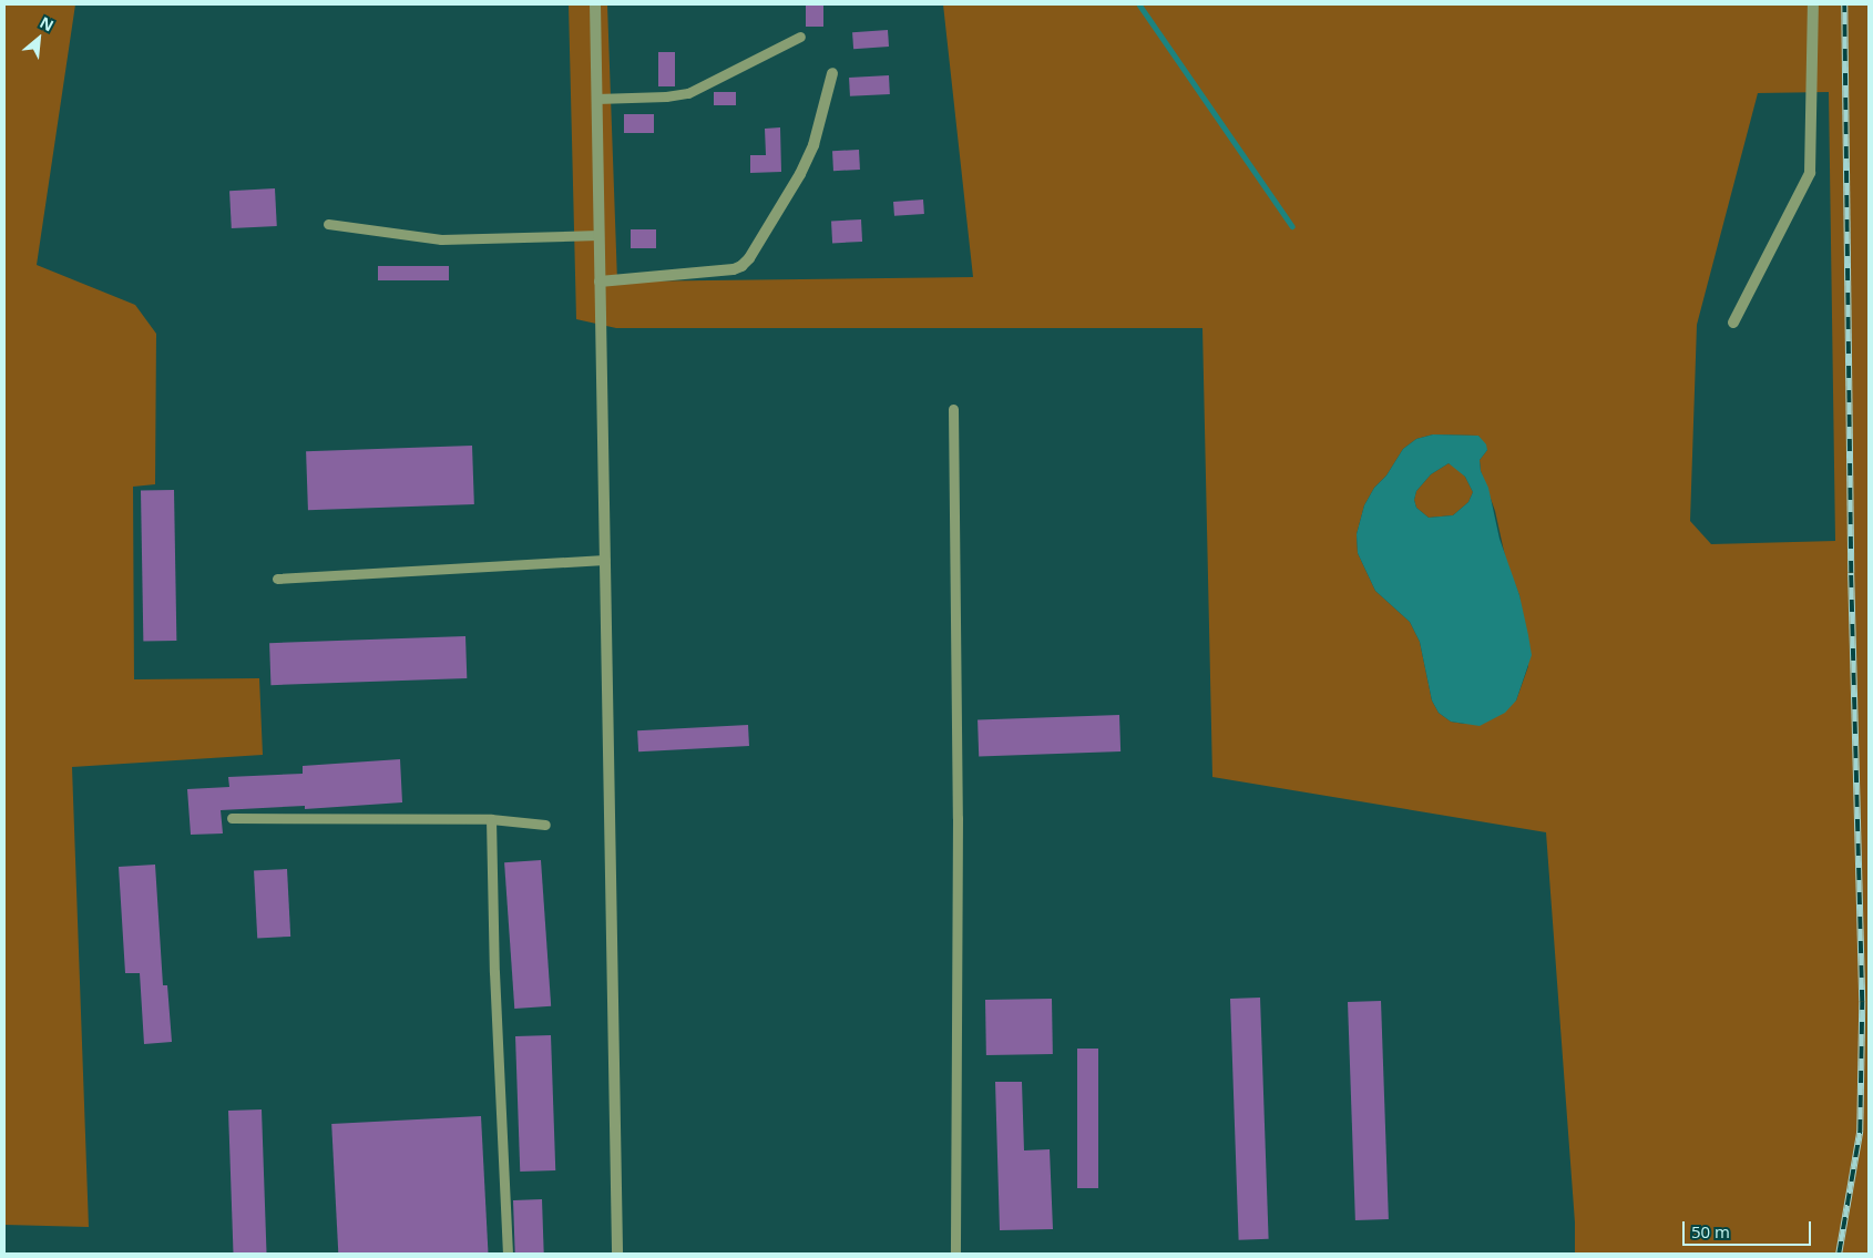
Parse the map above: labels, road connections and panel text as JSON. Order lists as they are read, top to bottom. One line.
{"scale_bar":"50 m","north":"top right"}
